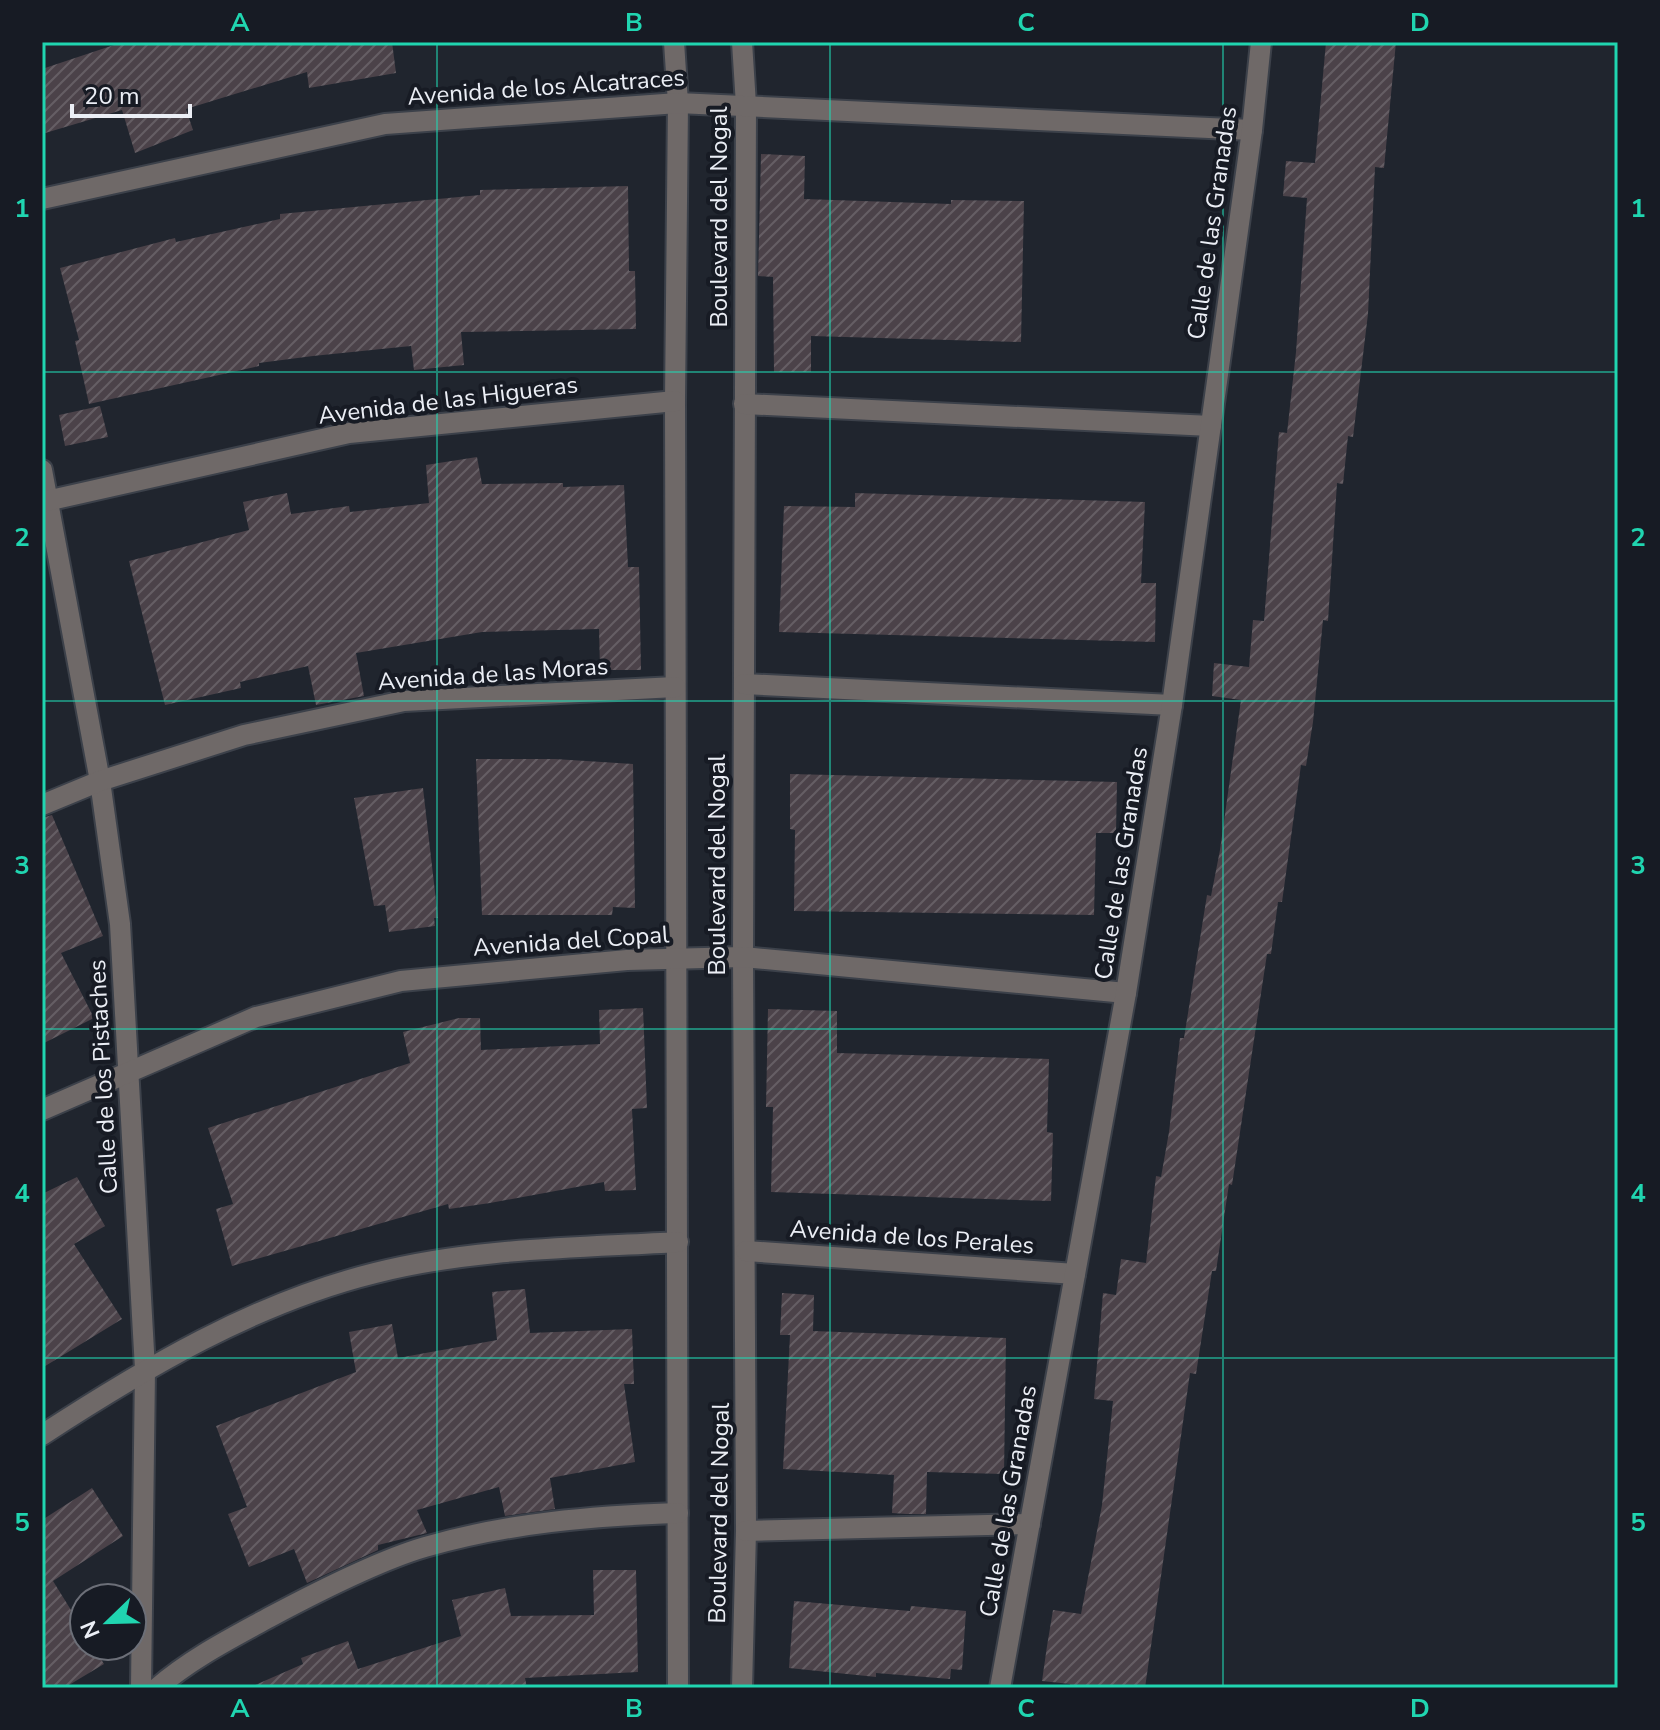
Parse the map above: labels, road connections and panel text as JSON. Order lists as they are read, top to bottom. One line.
{"streets":{"street":["Avenida de los Alcatraces","Boulevard del Nogal","Calle de las Granadas","Avenida de las Higueras","Avenida de las Moras","Avenida del Copal","Calle de los Pistaches","Avenida de los Perales"]},"crossings":[["Avenida de los Alcatraces","Boulevard del Nogal"],["Avenida de los Alcatraces","Calle de las Granadas"],["Boulevard del Nogal","Avenida de las Higueras"],["Boulevard del Nogal","Avenida de las Moras"],["Boulevard del Nogal","Avenida del Copal"],["Boulevard del Nogal","Avenida de los Perales"],["Calle de las Granadas","Avenida del Copal"],["Calle de las Granadas","Avenida de los Perales"],["Avenida de las Higueras","Calle de los Pistaches"],["Avenida de las Moras","Calle de los Pistaches"],["Avenida del Copal","Calle de los Pistaches"]],"scale_bar":"20 m","north":"bottom left","grid":{"columns":["A","B","C","D"],"rows":["1","2","3","4","5"]}}
